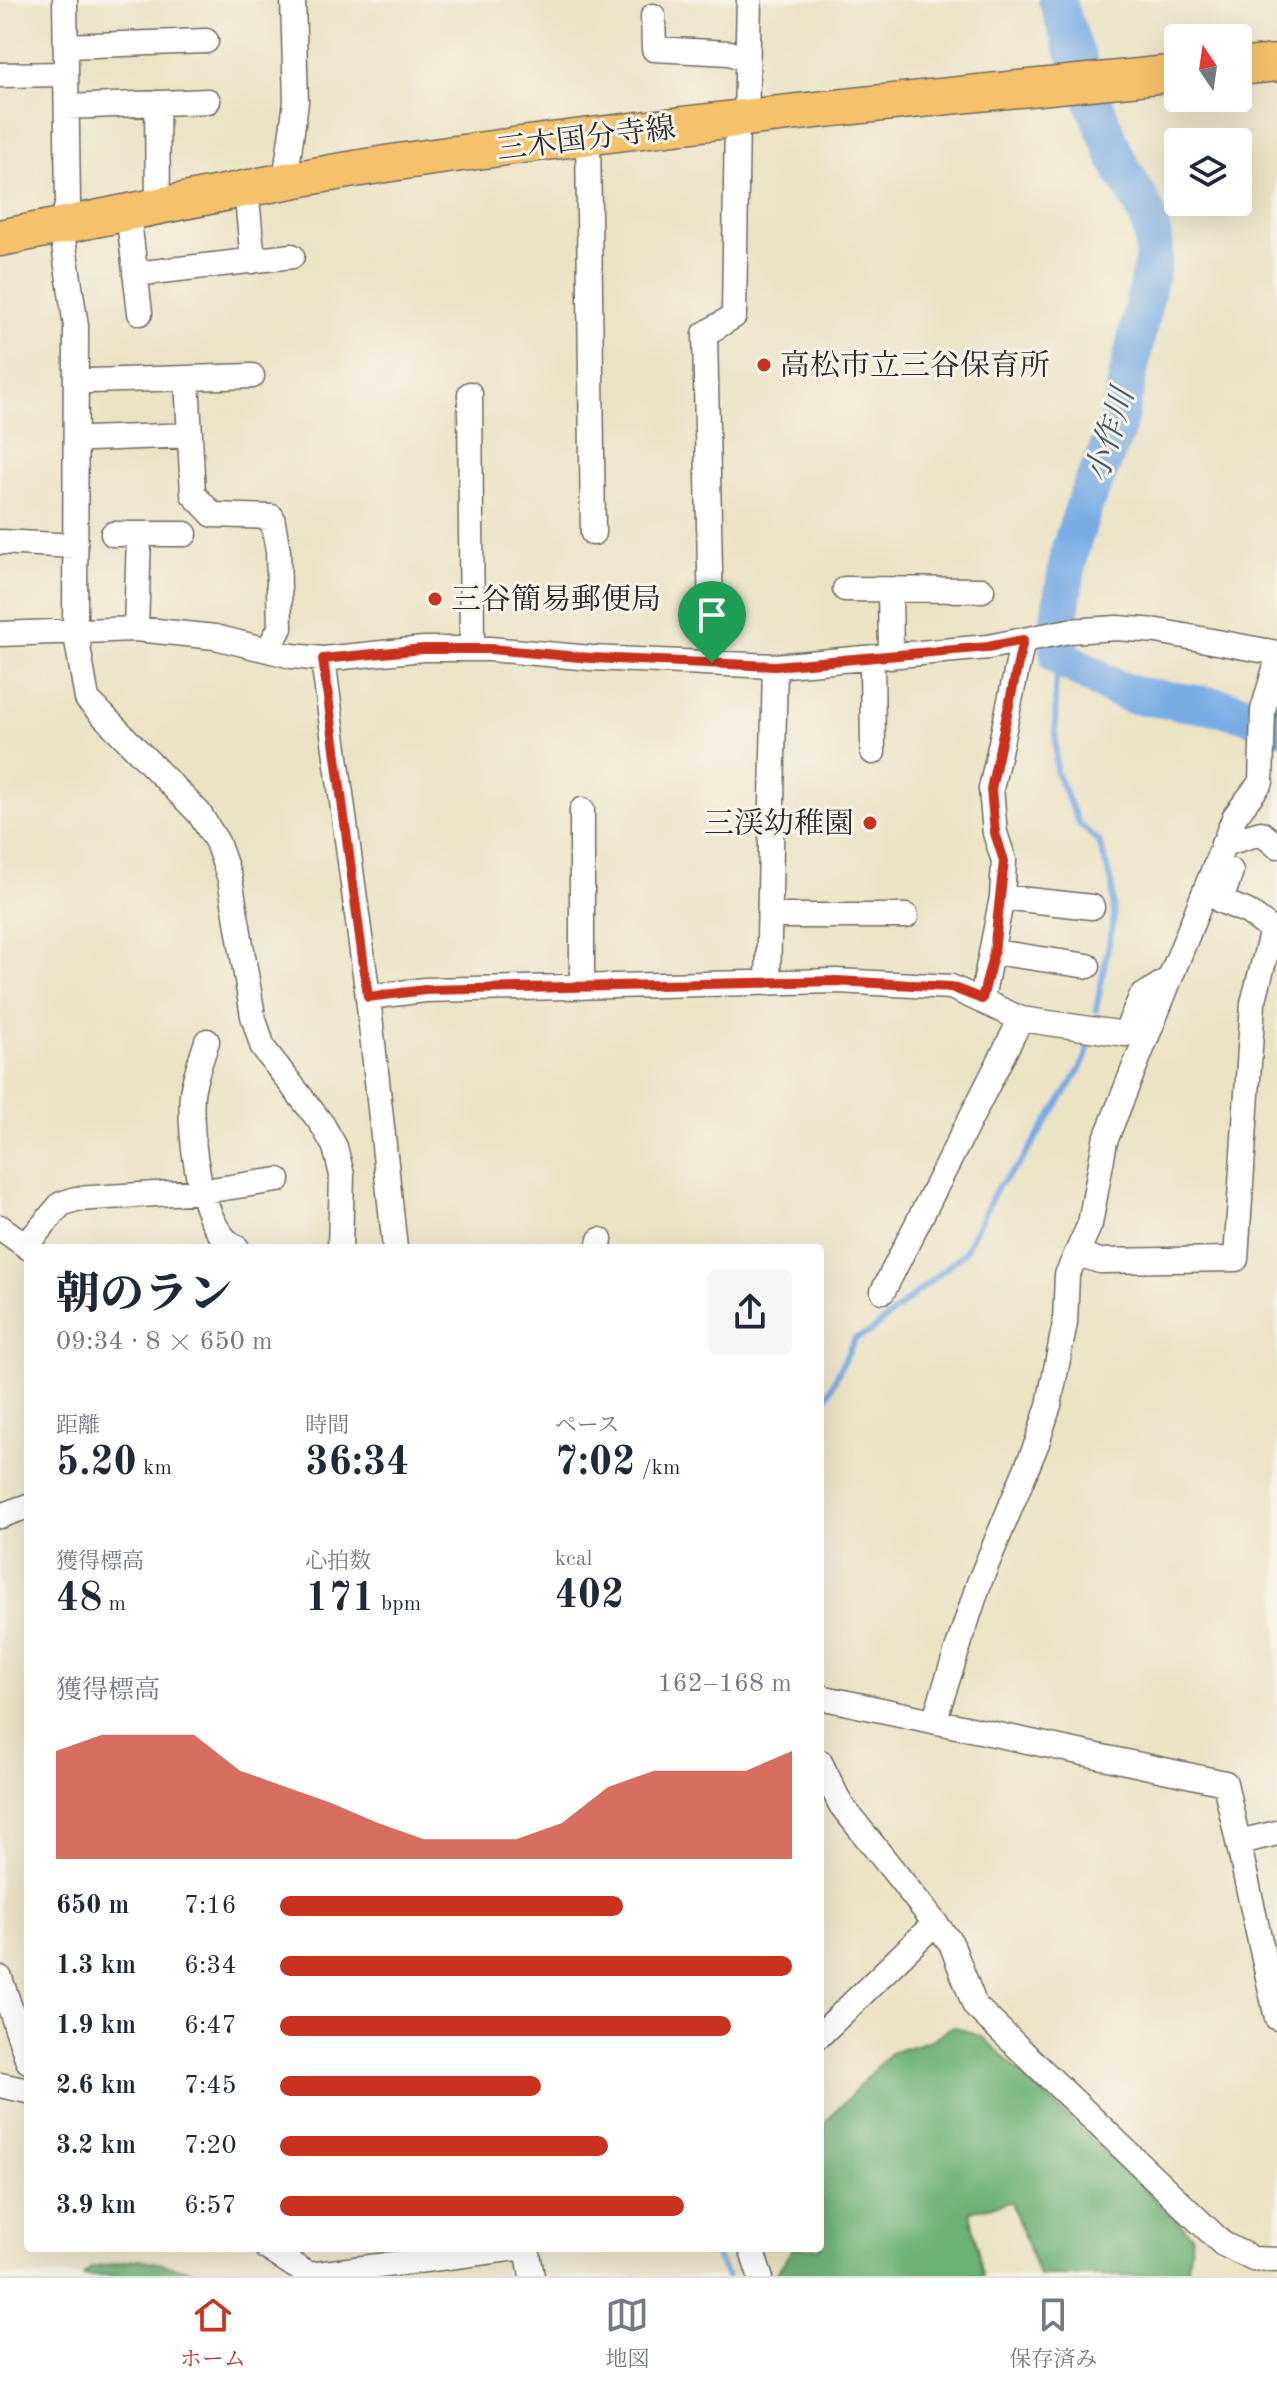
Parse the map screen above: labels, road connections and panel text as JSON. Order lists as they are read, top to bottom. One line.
{"streets":{"main road":["三木国分寺線"]},"water":["小作川"],"places":["高松市立三谷保育所","三谷簡易郵便局","三渓幼稚園"],"north":"top","page":{"heading":["朝のラン","09:34 · 8 × 650 m"],"stats":[["距離","5.20 km"],["時間","36:34"],["ペース","7:02 /km"],["獲得標高","48 m"],["心拍数","171 bpm"],["kcal","402"]],"chart":["獲得標高","162–168 m"],"list":[{"name":"650 m","note":"7:16"},{"name":"1.3 km","note":"6:34"},{"name":"1.9 km","note":"6:47"},{"name":"2.6 km","note":"7:45"},{"name":"3.2 km","note":"7:20"},{"name":"3.9 km","note":"6:57"}],"tabs":["ホーム","地図","保存済み"]}}
